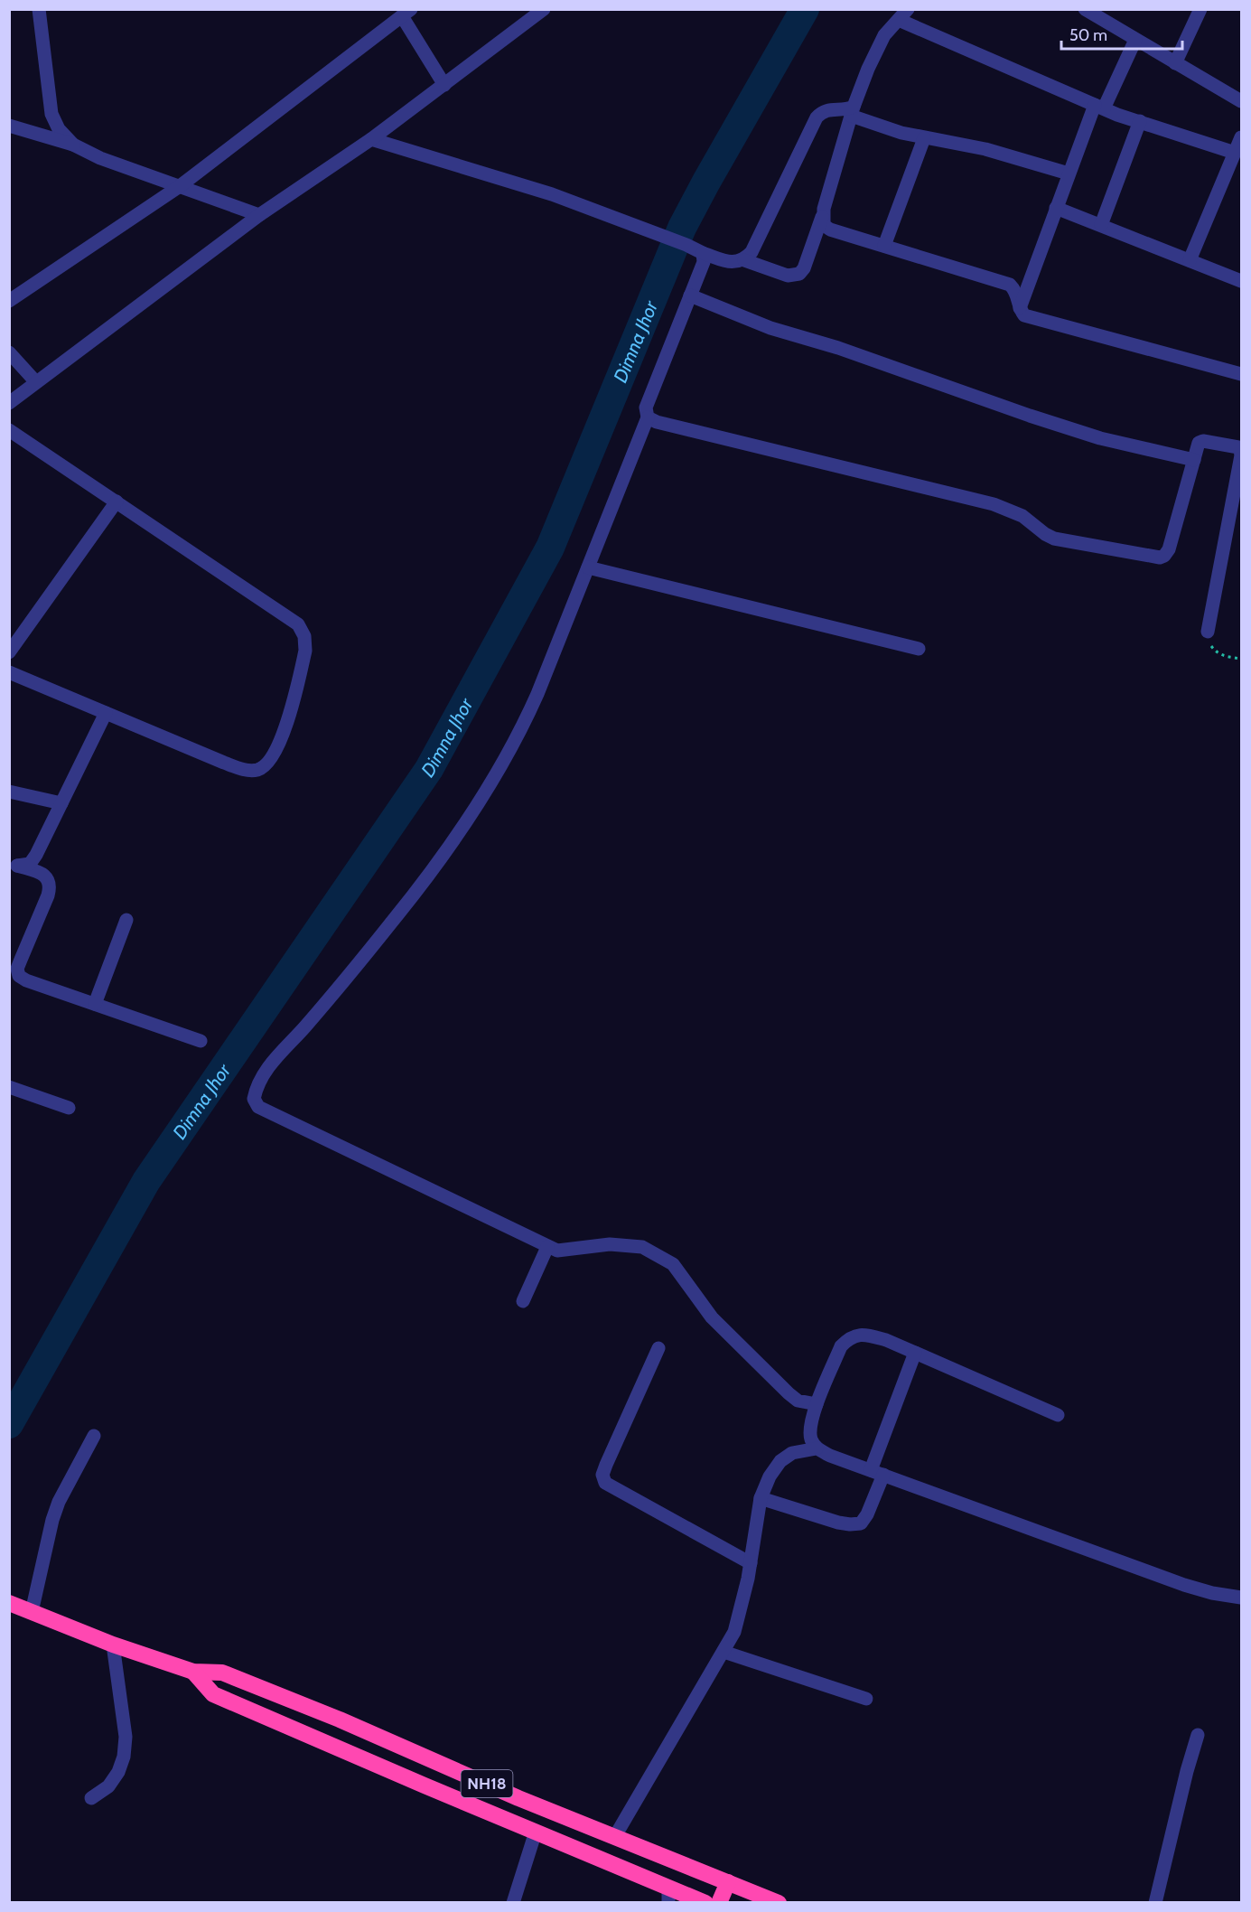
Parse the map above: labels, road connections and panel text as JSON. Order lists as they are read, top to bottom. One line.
{"streets":{"highway":["NH18"]},"water":["Dimna Jhor"],"scale_bar":"50 m"}
